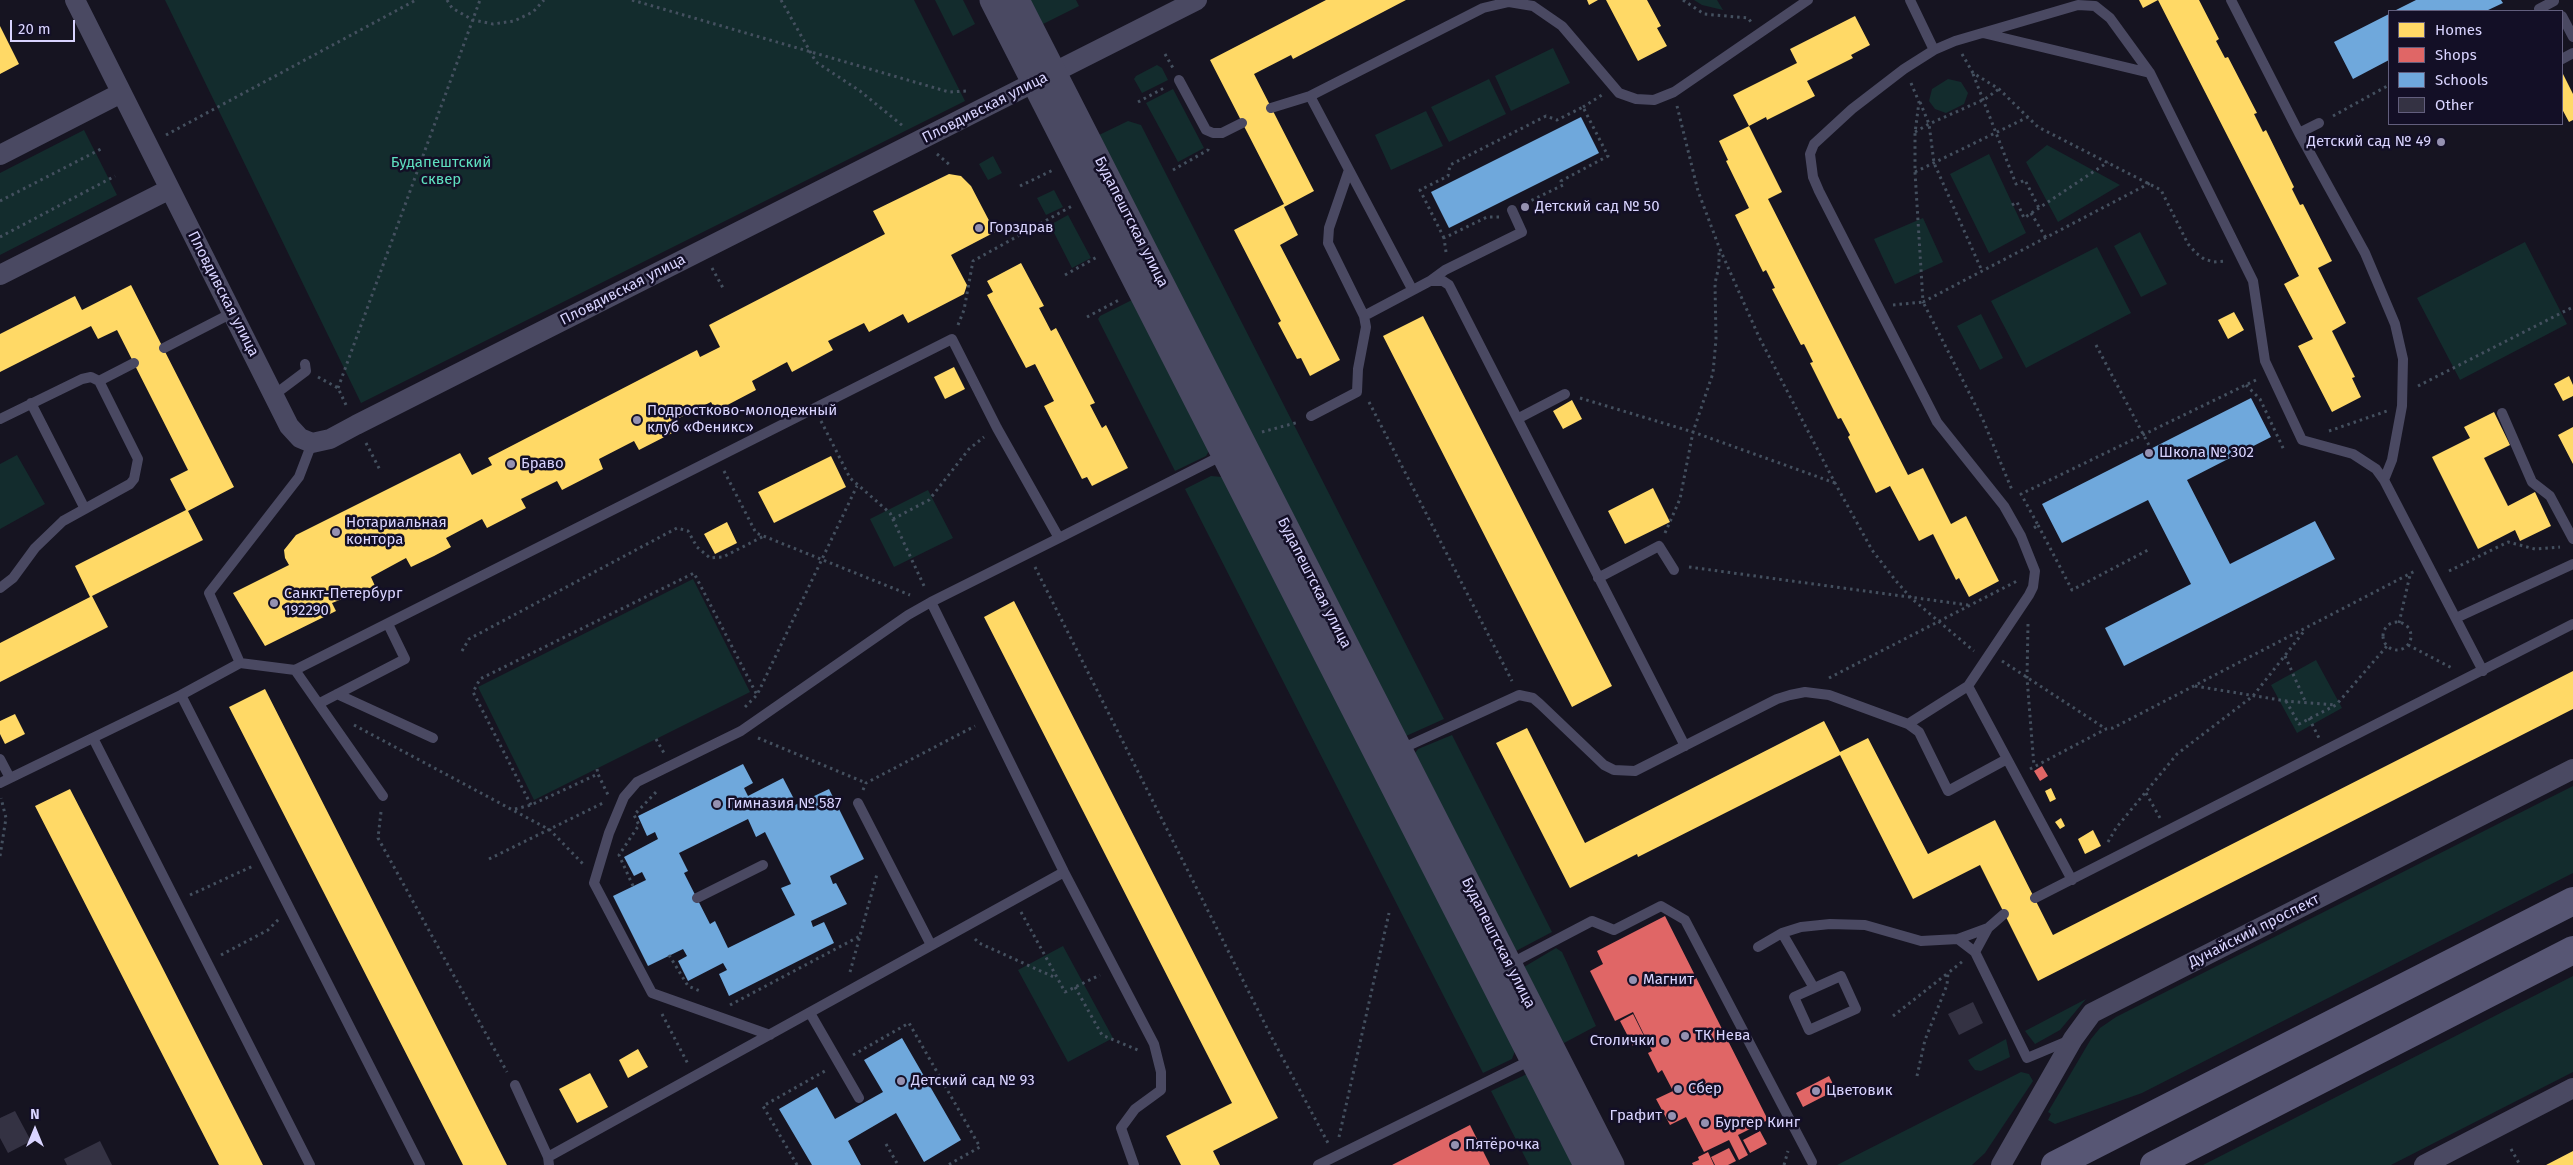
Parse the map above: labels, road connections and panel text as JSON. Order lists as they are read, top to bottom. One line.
{"streets":{"street":["Пловдивская улица","Будапештская улица","Дунайский проспект"]},"crossings":[["Пловдивская улица","Будапештская улица"]],"parks":["Будапештский сквер"],"places":["Детский сад № 49","Детский сад № 50","Горздрав","Подростково-молодежный клуб «Феникс»","Школа № 302","Браво","Нотариальная контора","Санкт-Петербург 192290","Гимназия № 587","Магнит","ТК Нева","Столички","Детский сад № 93","Сбер","Цветовик","Графит","Бургер Кинг","Пятёрочка"],"legend":["Homes","Shops","Schools","Other"],"scale_bar":"20 m","north":"top"}
